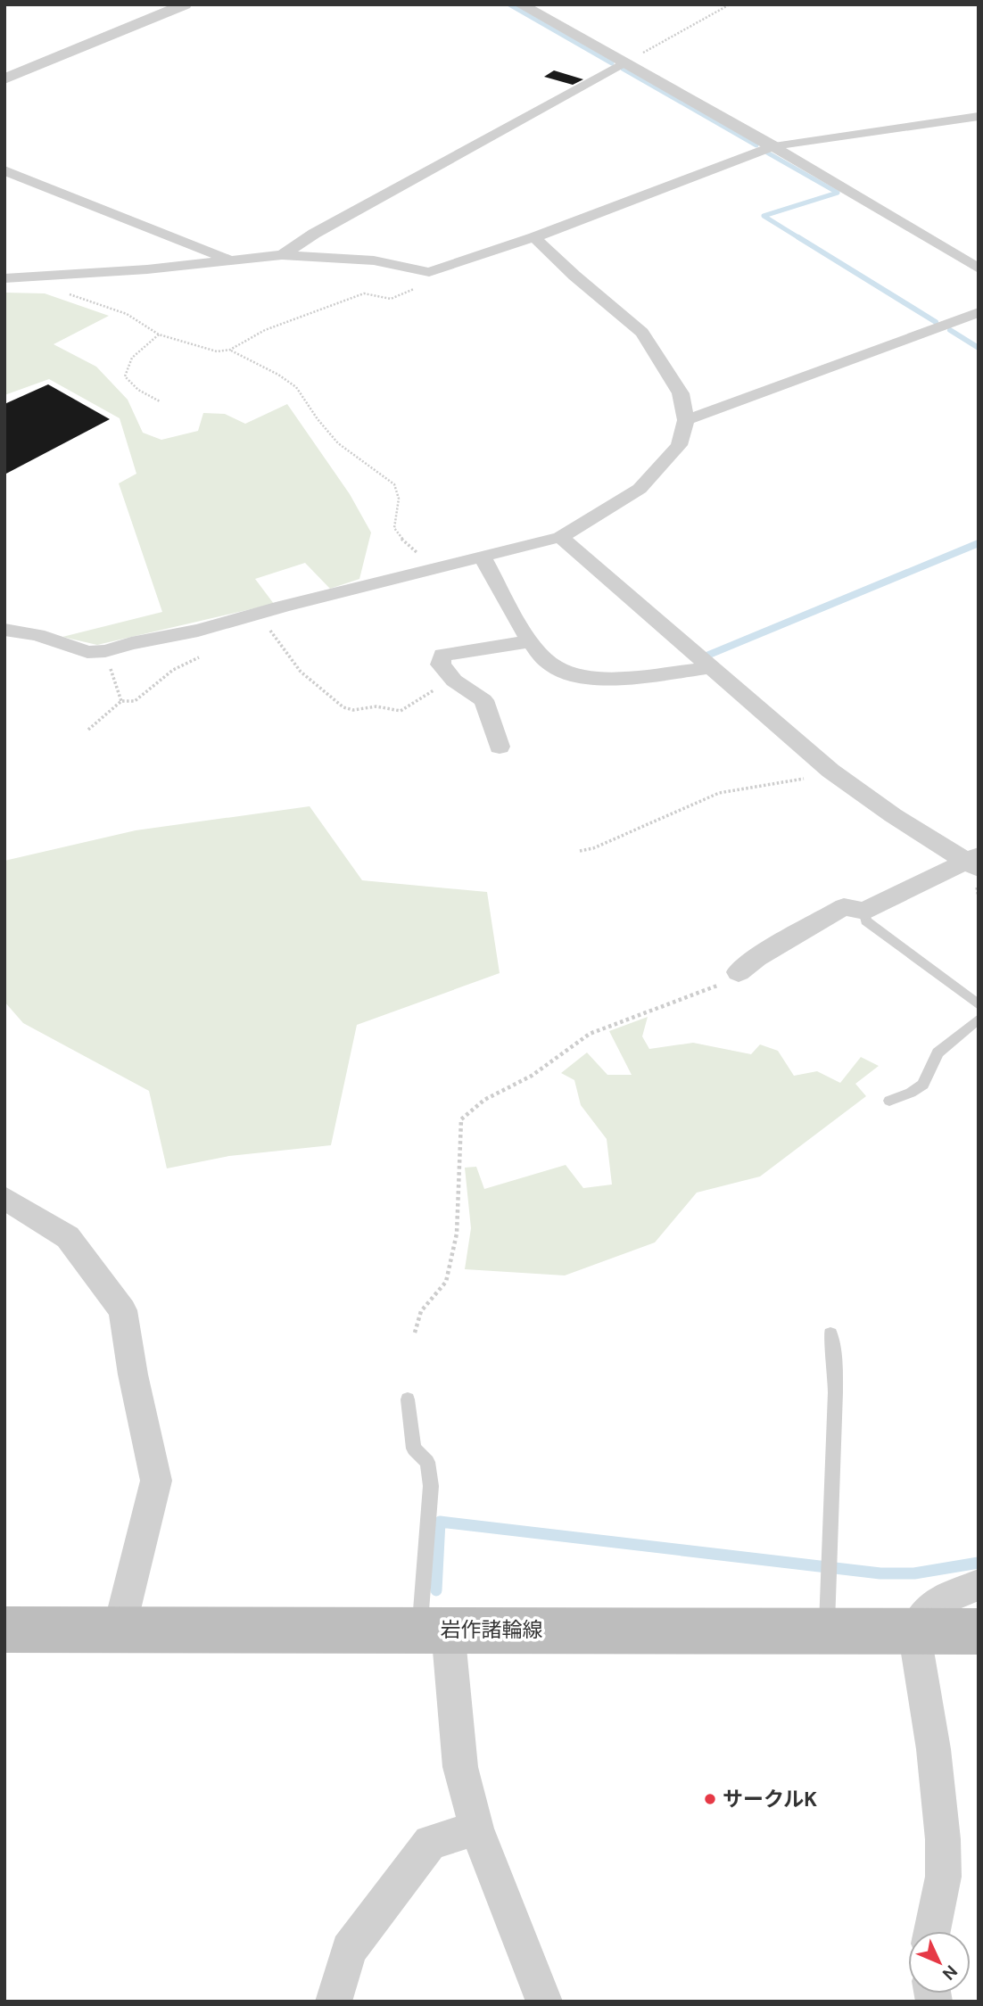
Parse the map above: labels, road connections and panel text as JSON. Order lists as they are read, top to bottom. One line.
{"streets":{"main road":["岩作諸輪線"]},"places":["サークルK"],"north":"bottom right"}
